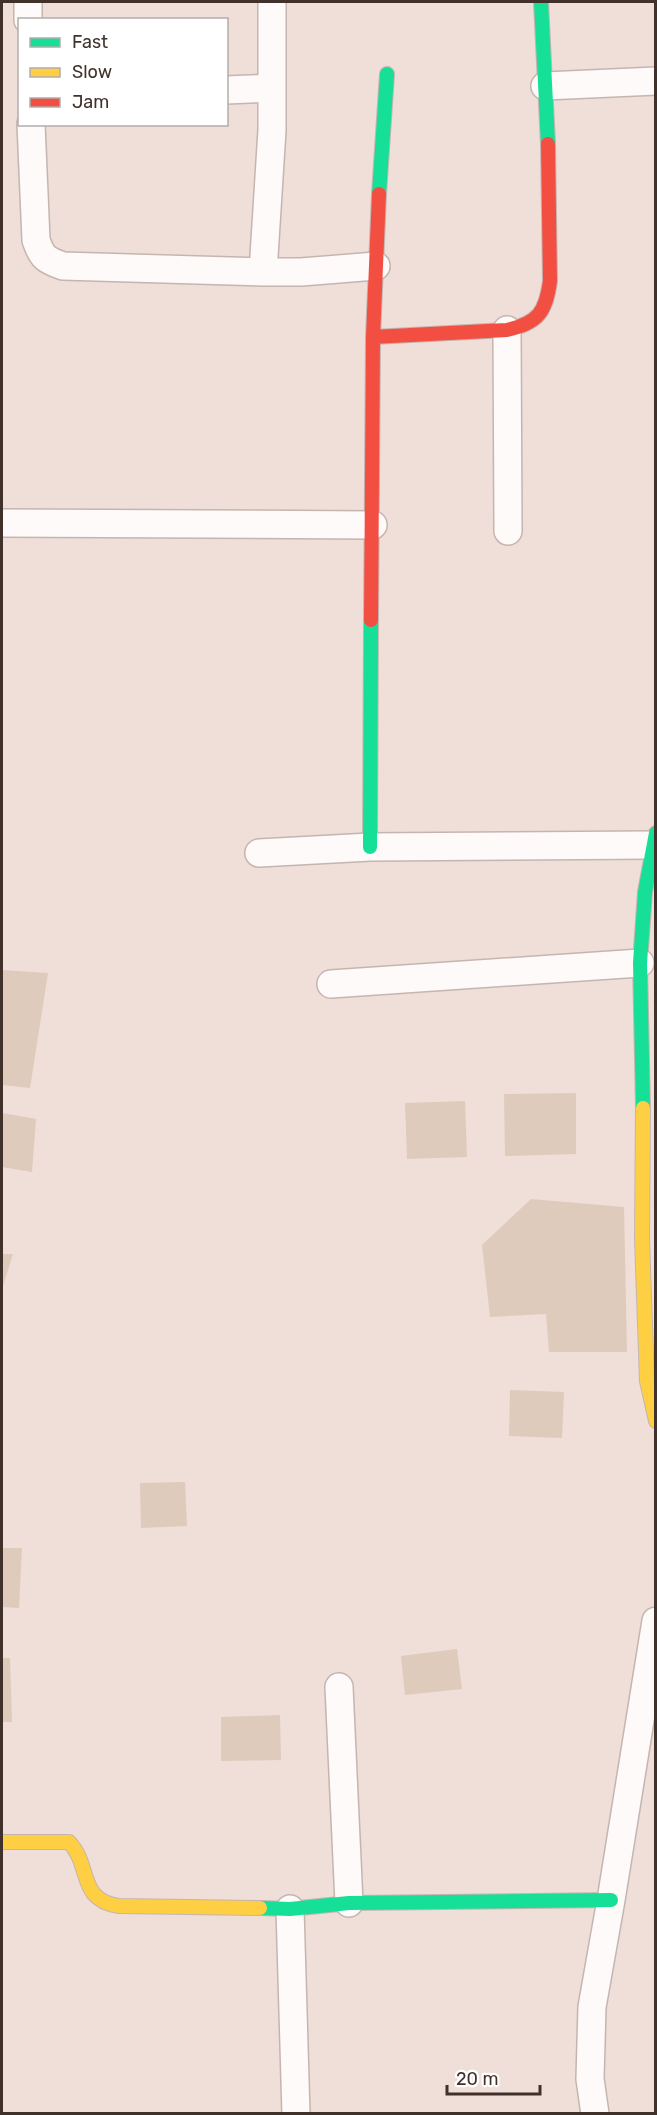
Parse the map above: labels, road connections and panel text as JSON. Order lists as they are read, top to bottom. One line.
{"legend":["Fast","Slow","Jam"],"scale_bar":"20 m"}
